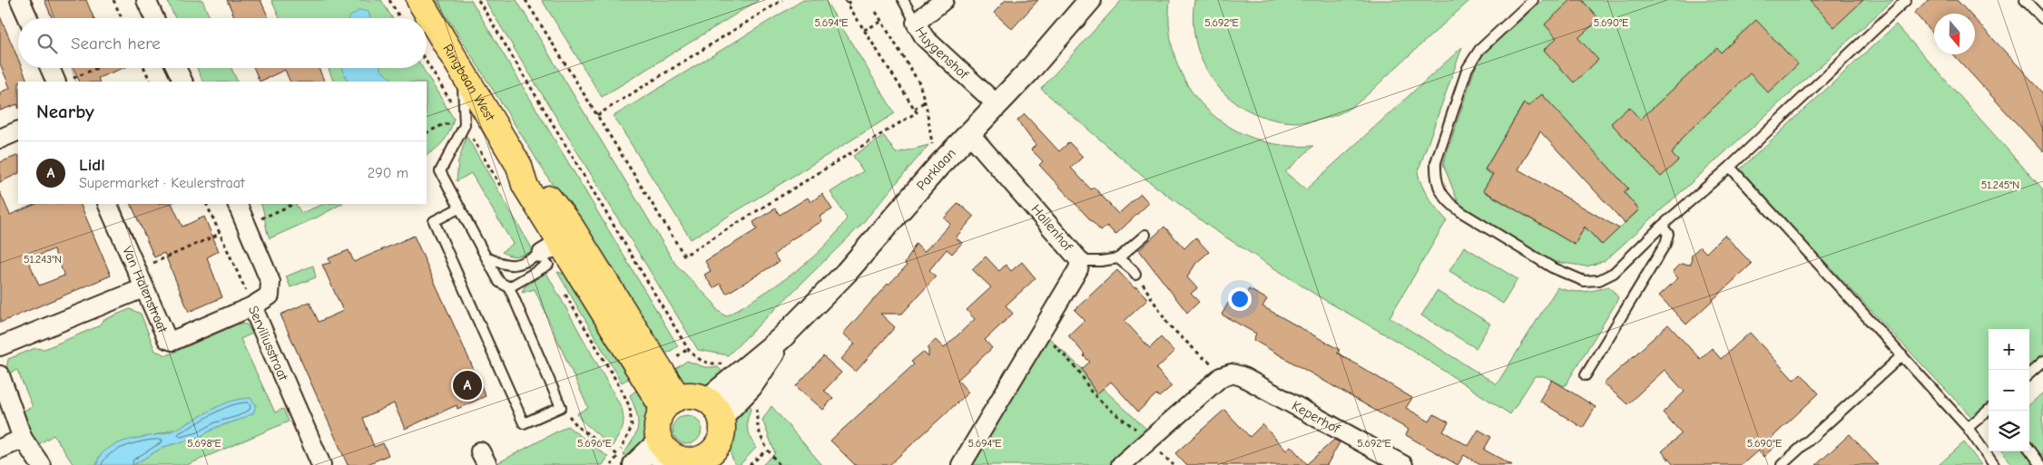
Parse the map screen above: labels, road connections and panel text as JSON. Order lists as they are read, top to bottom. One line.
{"streets":{"main road":["Ringbaan West"],"street":["Huygenshof","Parklaan","Hallenhof","Van Halenstraat","Serviliusstraat","Keperhof"]},"crossings":[["Huygenshof","Parklaan"],["Ringbaan West","Parklaan"],["Parklaan","Hallenhof"],["Van Halenstraat","Serviliusstraat"]],"north":"bottom","page":{"search":"Search here","heading":"Nearby","list":[{"mark":"A","name":"Lidl","note":"Supermarket · Keulerstraat","value":"290 m"}],"map_buttons":["+","−"],"pins":"A"},"coordinates":["5.694°E","5.692°E","5.690°E","51.245°N","51.243°N","5.698°E","5.696°E"]}
